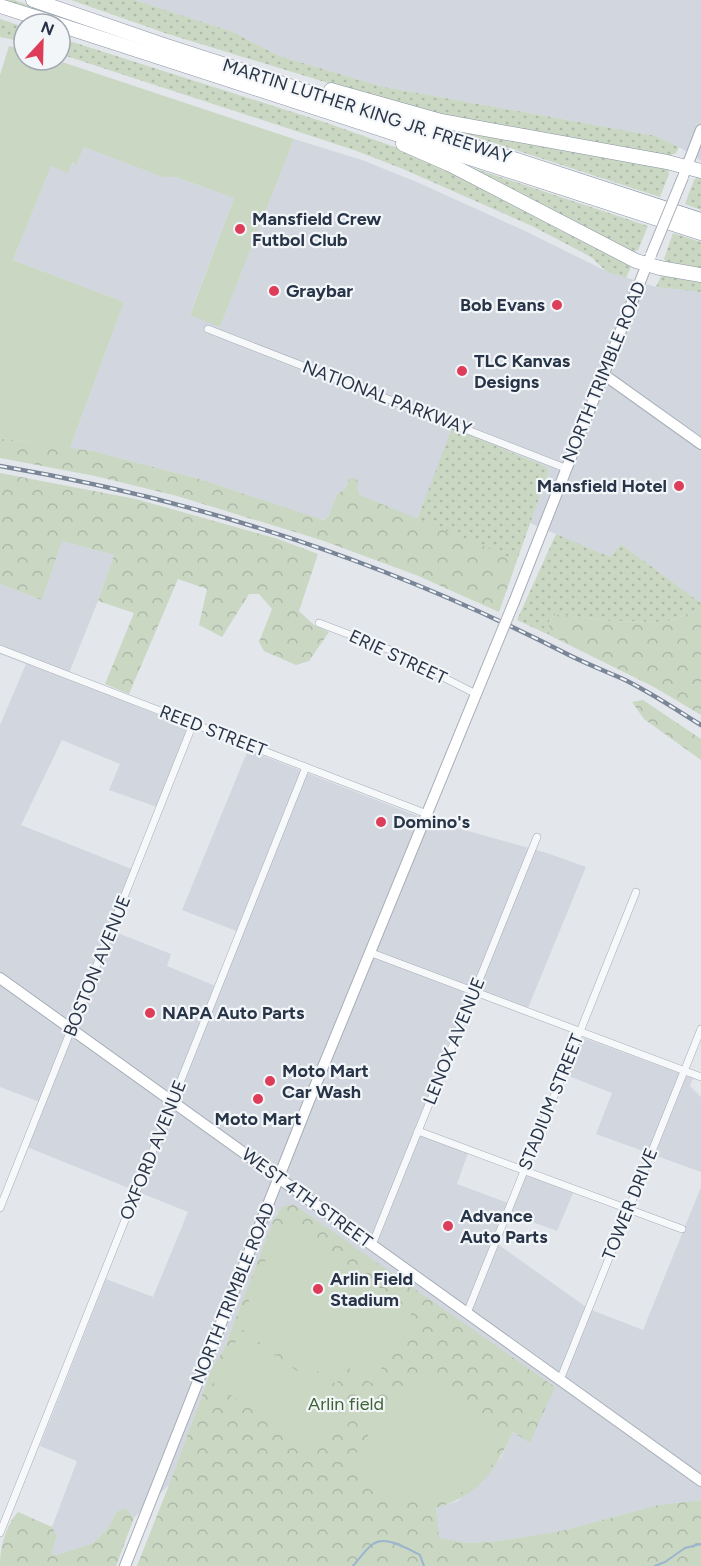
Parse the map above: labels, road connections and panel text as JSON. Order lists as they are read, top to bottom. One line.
{"streets":{"highway":["MARTIN LUTHER KING JR. FREEWAY"],"main road":["NORTH TRIMBLE ROAD","WEST 4TH STREET"],"street":["NATIONAL PARKWAY","ERIE STREET","REED STREET","BOSTON AVENUE","LENOX AVENUE","STADIUM STREET","OXFORD AVENUE","TOWER DRIVE"]},"crossings":[["NORTH TRIMBLE ROAD","NATIONAL PARKWAY"],["NORTH TRIMBLE ROAD","ERIE STREET"],["NORTH TRIMBLE ROAD","REED STREET"],["NORTH TRIMBLE ROAD","WEST 4TH STREET"],["REED STREET","BOSTON AVENUE"],["REED STREET","OXFORD AVENUE"],["BOSTON AVENUE","WEST 4TH STREET"],["LENOX AVENUE","WEST 4TH STREET"],["STADIUM STREET","WEST 4TH STREET"],["OXFORD AVENUE","WEST 4TH STREET"],["WEST 4TH STREET","TOWER DRIVE"]],"parks":["Arlin field"],"places":["Mansfield Crew Futbol Club","Graybar","Bob Evans","TLC Kanvas Designs","Mansfield Hotel","Domino's","NAPA Auto Parts","Moto Mart Car Wash","Moto Mart","Advance Auto Parts","Arlin Field Stadium"],"north":"top"}
